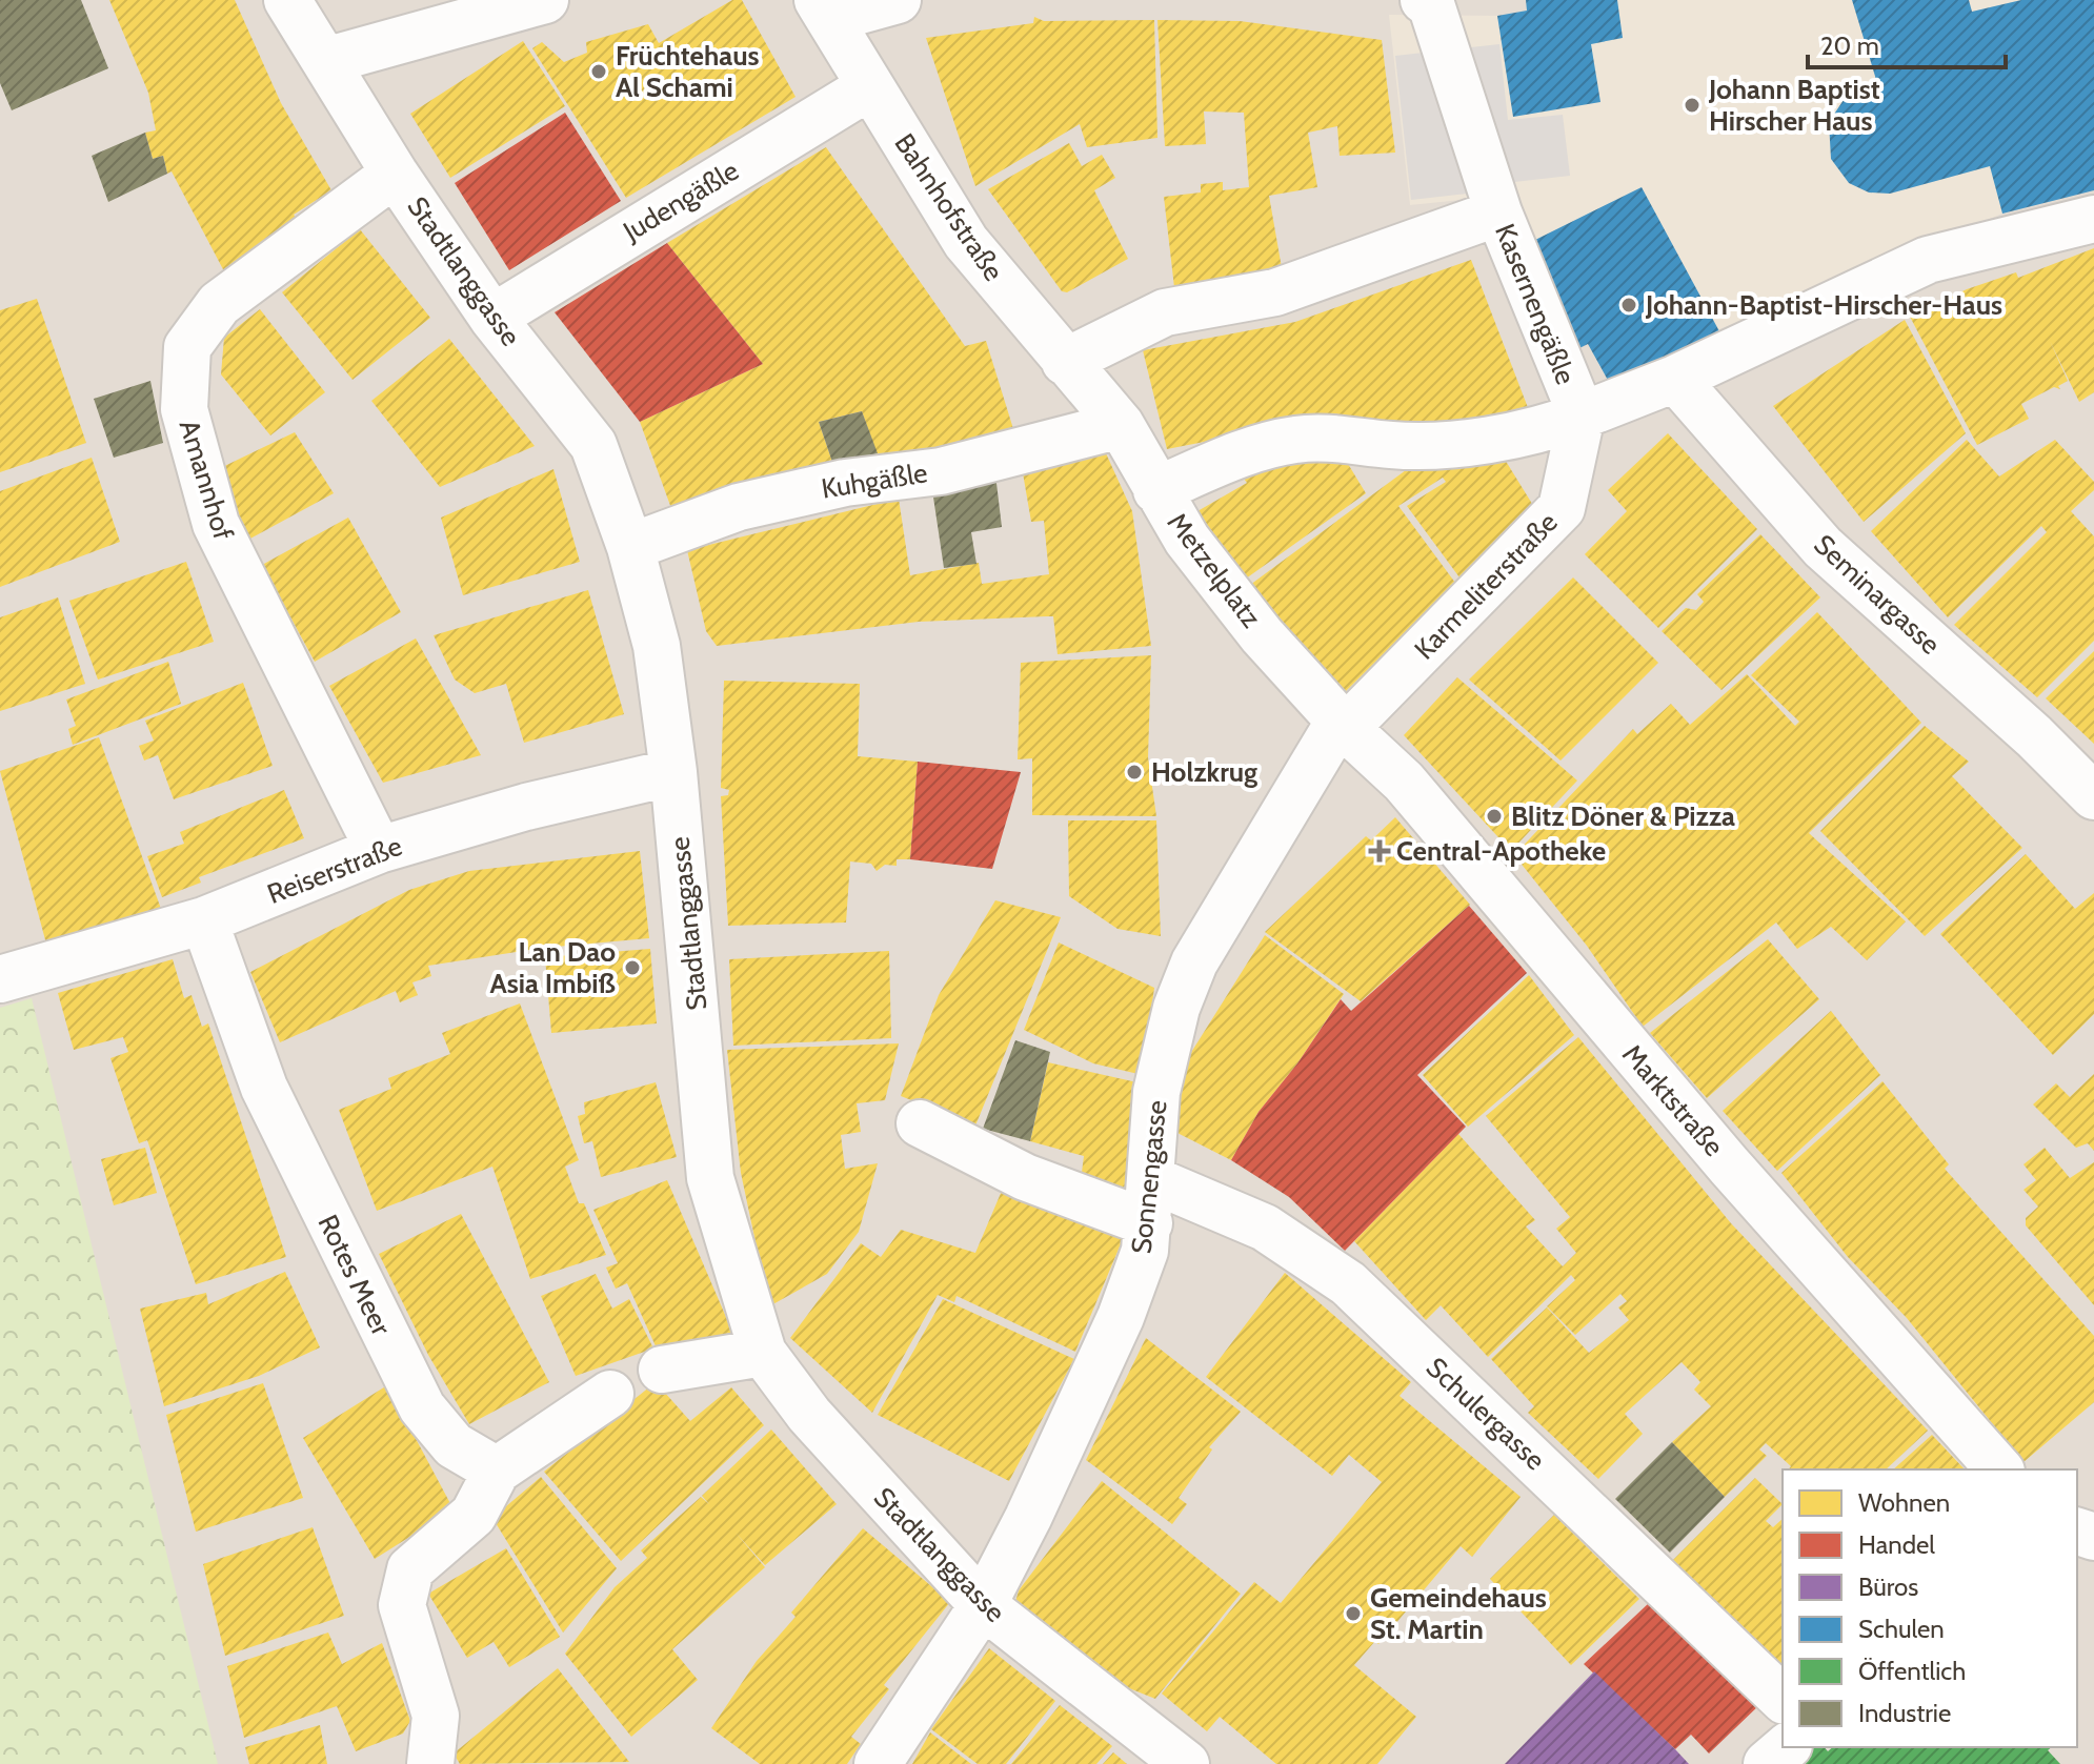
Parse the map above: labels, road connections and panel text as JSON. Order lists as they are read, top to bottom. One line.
{"streets":{"street":["Judengäßle","Bahnhofstraße","Stadtlanggasse","Kasernengäßle","Amannhof","Kuhgäßle","Metzelplatz","Karmeliterstraße","Seminargasse","Reiserstraße","Marktstraße","Sonnengasse","Rotes Meer","Schulergasse"]},"crossings":[["Judengäßle","Bahnhofstraße"],["Judengäßle","Stadtlanggasse"],["Bahnhofstraße","Kasernengäßle"],["Bahnhofstraße","Kuhgäßle"],["Bahnhofstraße","Metzelplatz"],["Stadtlanggasse","Amannhof"],["Stadtlanggasse","Kuhgäßle"],["Stadtlanggasse","Reiserstraße"],["Stadtlanggasse","Sonnengasse"],["Kasernengäßle","Metzelplatz"],["Kasernengäßle","Karmeliterstraße"],["Amannhof","Reiserstraße"],["Kuhgäßle","Metzelplatz"],["Metzelplatz","Karmeliterstraße"],["Metzelplatz","Marktstraße"],["Metzelplatz","Sonnengasse"],["Karmeliterstraße","Marktstraße"],["Karmeliterstraße","Sonnengasse"],["Reiserstraße","Rotes Meer"],["Marktstraße","Sonnengasse"],["Sonnengasse","Schulergasse"]],"places":{"other":["Früchtehaus Al Schami","Johann Baptist Hirscher Haus","Johann-Baptist-Hirscher-Haus","Holzkrug","Blitz Döner & Pizza","Lan Dao Asia Imbiß","Gemeindehaus St. Martin"],"health":["Central-Apotheke"]},"legend":["Wohnen","Handel","Büros","Schulen","Öffentlich","Industrie"],"scale_bar":"20 m"}
